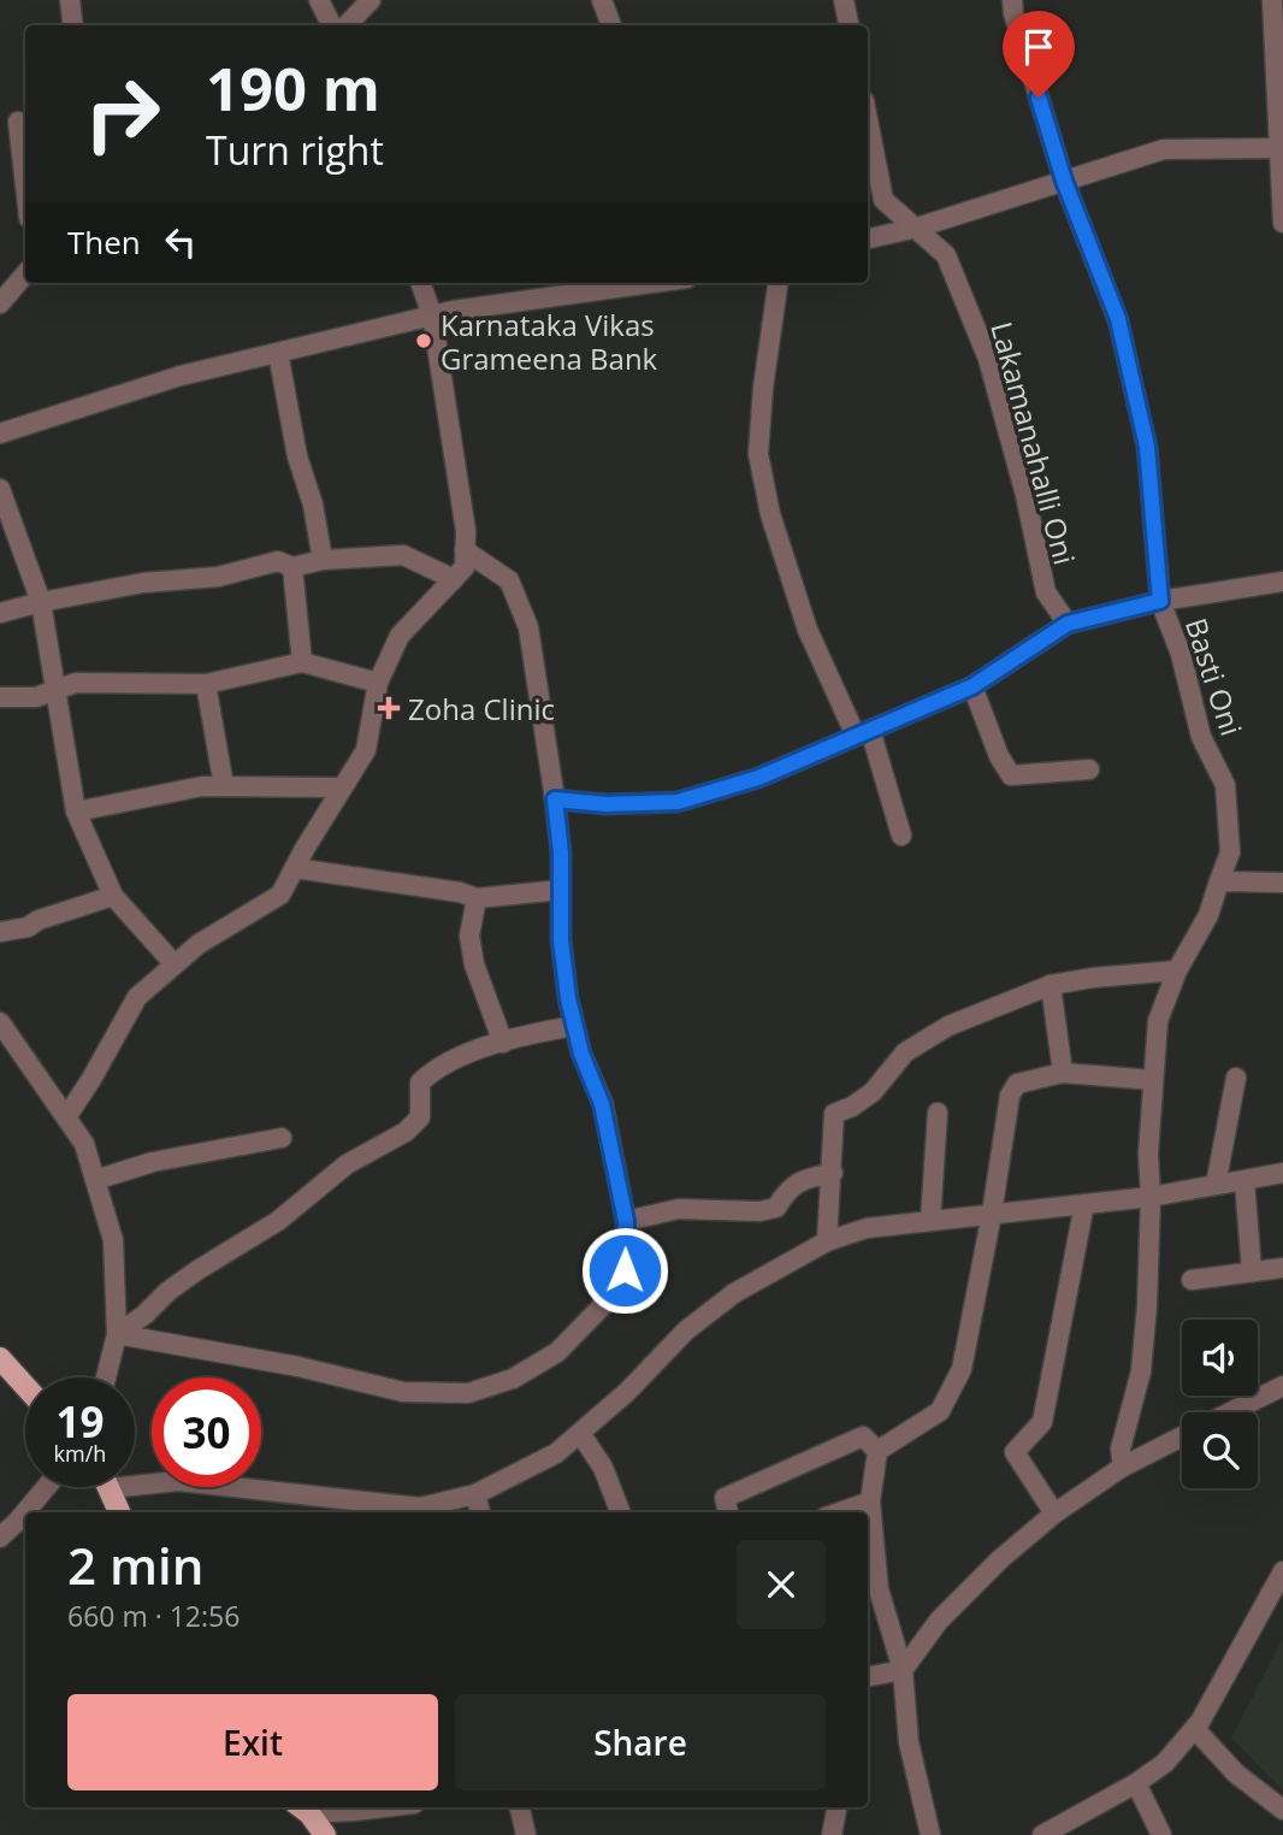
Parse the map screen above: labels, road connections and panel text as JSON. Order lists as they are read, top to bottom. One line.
{"streets":{"street":["Lakamanahalli Oni","Basti Oni"]},"places":{"other":["Karnataka Vikas Grameena Bank"],"health":["Zoha Clinic"]},"page":{"turn":["190 m","Turn right"],"then":"Then","speed":"19 km/h","limit":"30","heading":["2 min","660 m · 12:56"],"buttons":["Exit","Share"]}}
